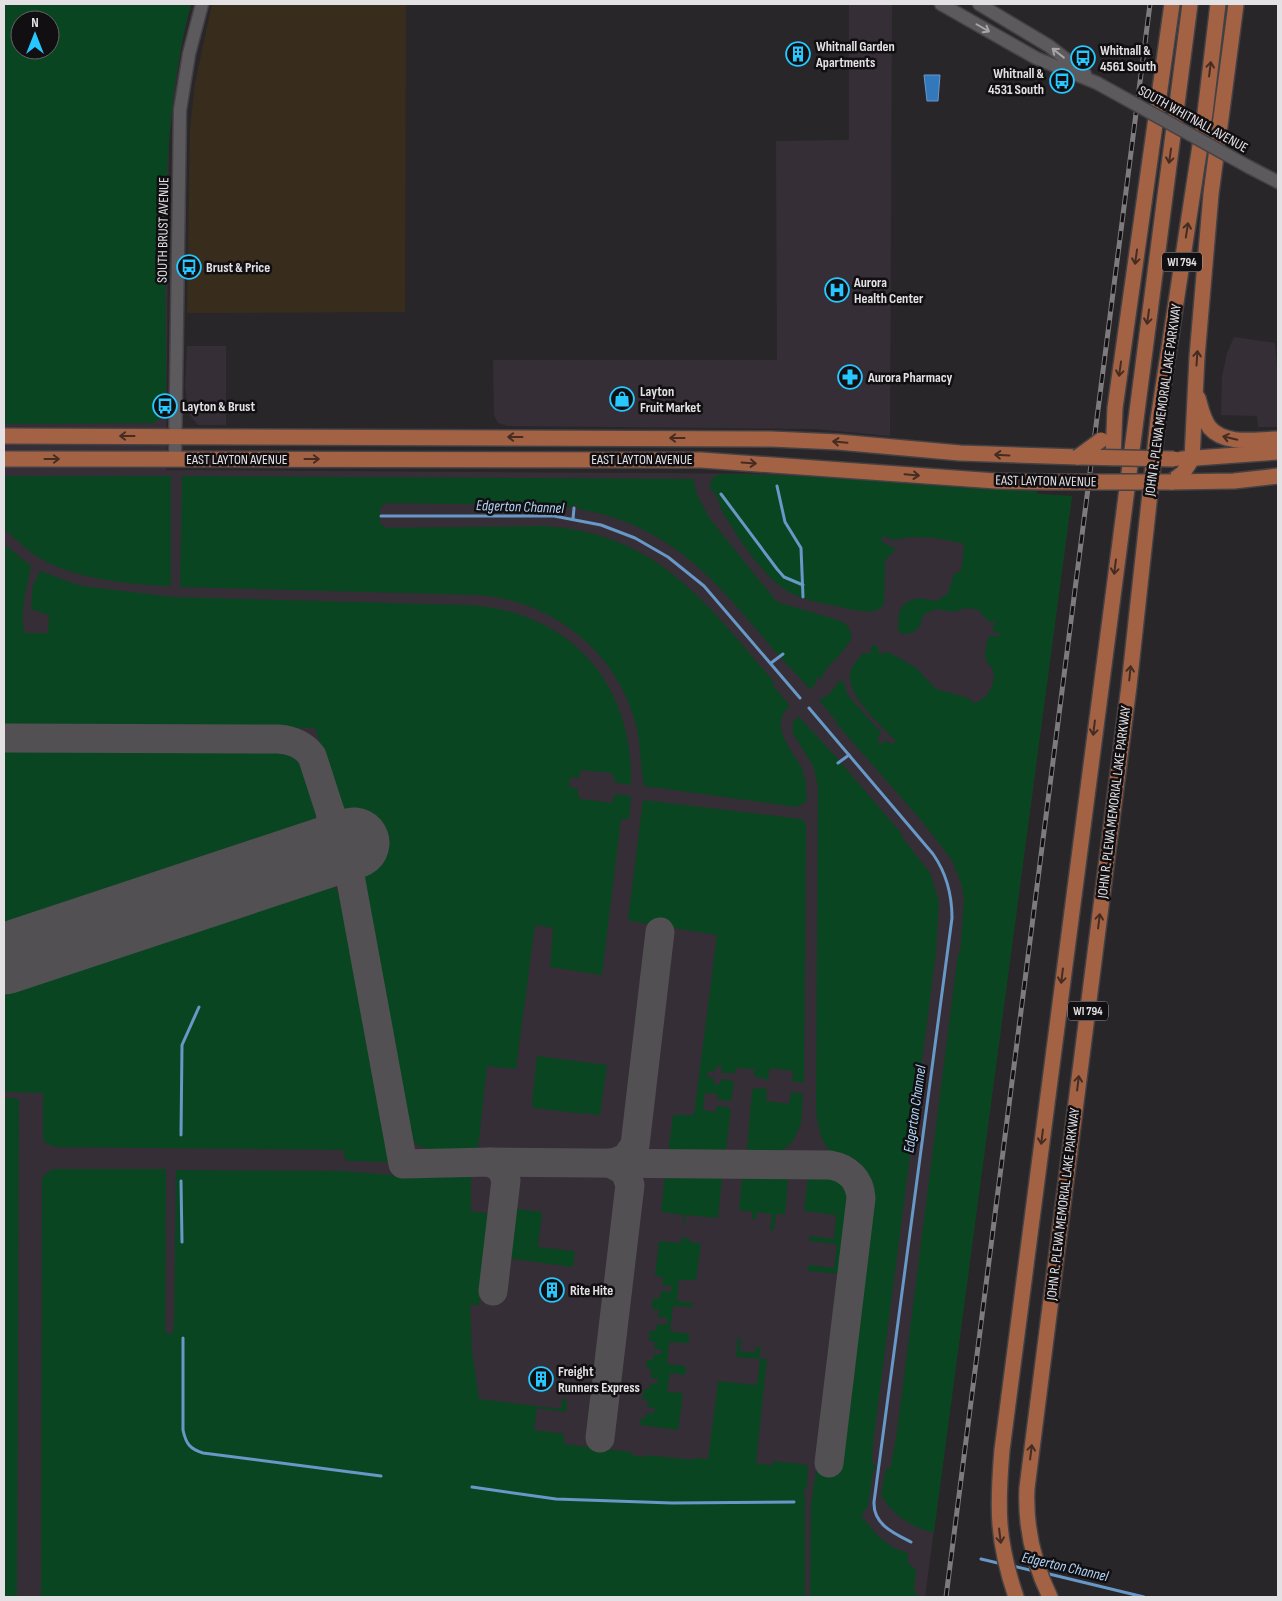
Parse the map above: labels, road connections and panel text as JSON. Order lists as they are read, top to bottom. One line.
{"streets":{"main road":["WI 794","JOHN R. PLEWA MEMORIAL LAKE PARKWAY","EAST LAYTON AVENUE"],"street":["SOUTH WHITNALL AVENUE","SOUTH BRUST AVENUE"]},"crossings":[["SOUTH BRUST AVENUE","EAST LAYTON AVENUE"]],"water":["Edgerton Channel"],"places":{"building":["Whitnall Garden Apartments","Rite Hite","Freight Runners Express"],"bus stop":["Whitnall & 4561 South","Whitnall & 4531 South","Brust & Price","Layton & Brust"],"hospital":["Aurora Health Center"],"pharmacy":["Aurora Pharmacy"],"shop":["Layton Fruit Market"]},"north":"top"}
